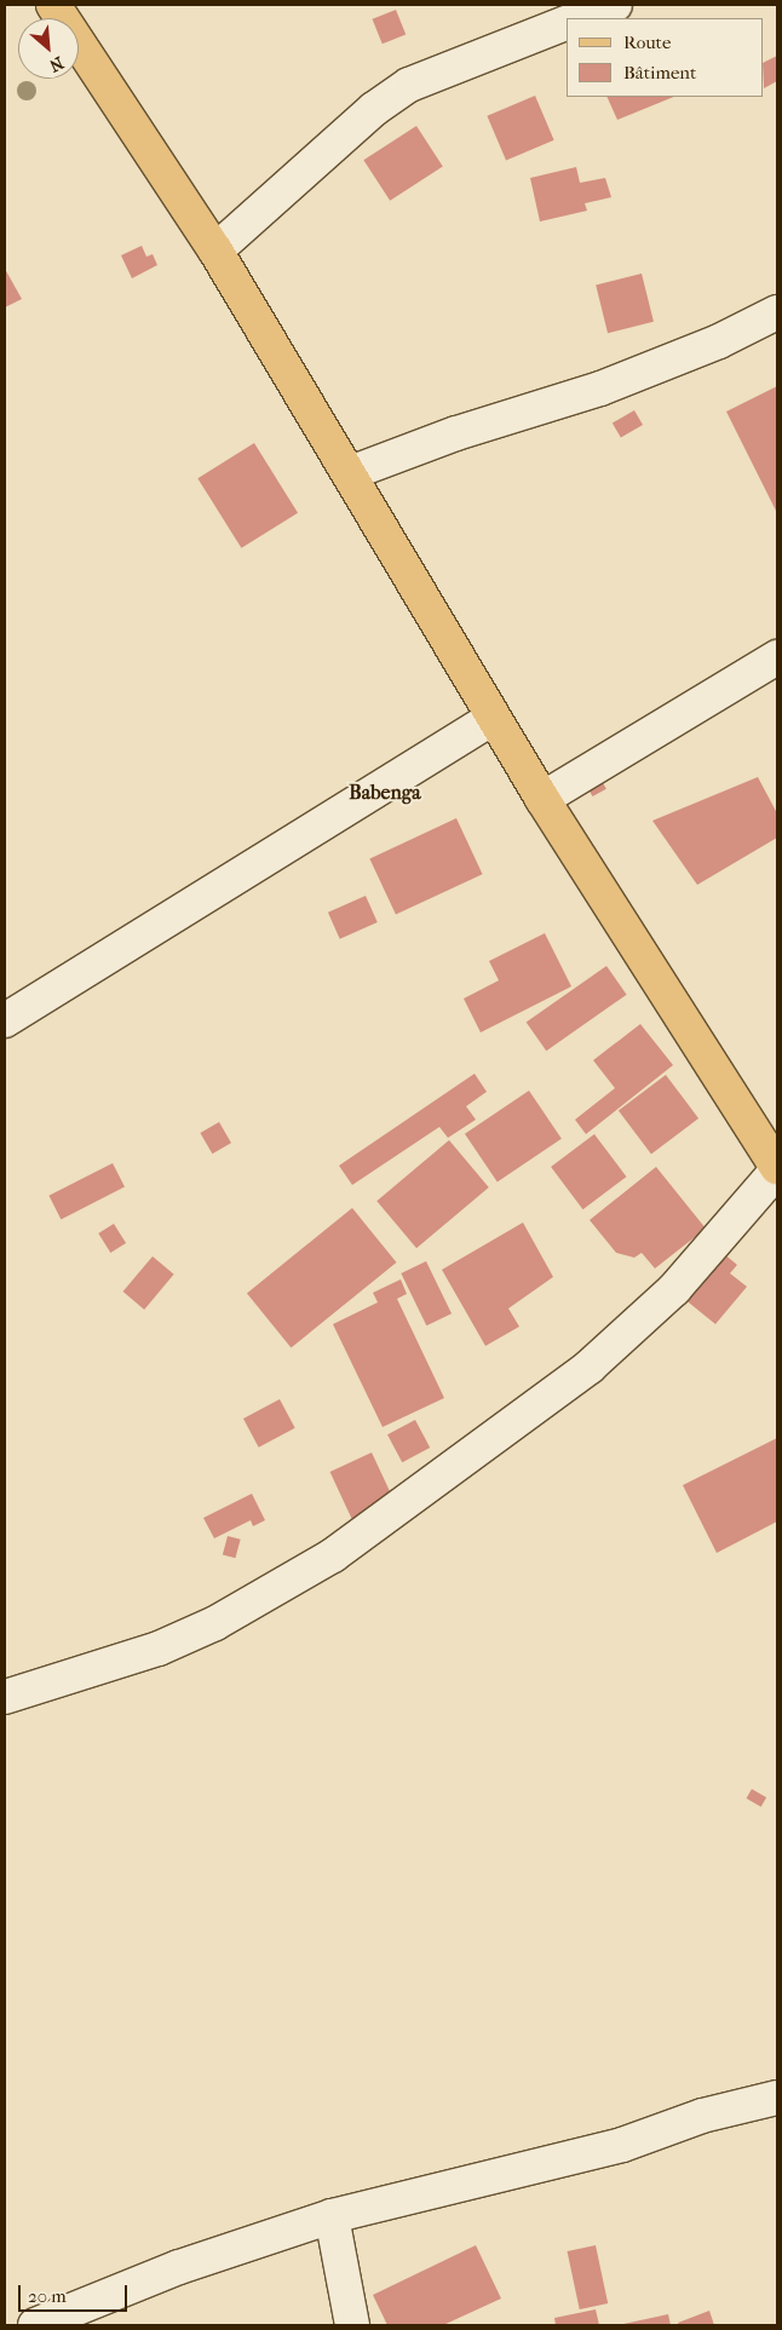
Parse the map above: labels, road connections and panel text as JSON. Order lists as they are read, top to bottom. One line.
{"districts":["Babenga"],"legend":["Route","Bâtiment"],"scale_bar":"20 m","north":"bottom right"}
